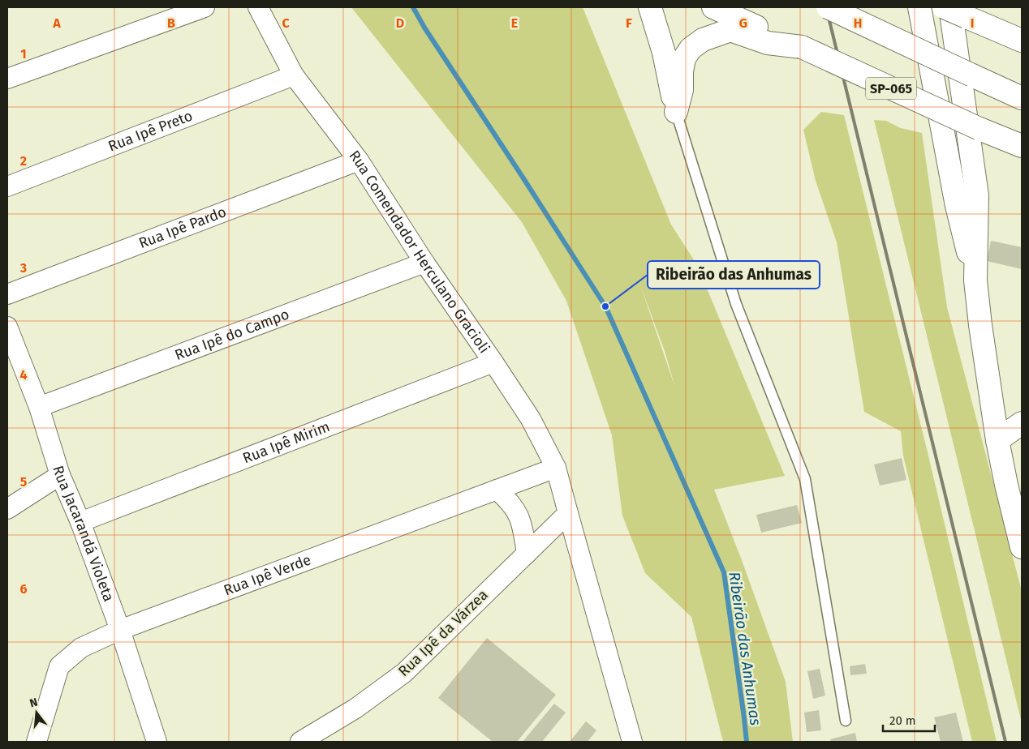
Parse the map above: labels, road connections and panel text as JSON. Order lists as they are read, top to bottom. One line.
{"streets":{"main road":["SP-065"],"street":["Rua Ipê Preto","Rua Ipê Pardo","Rua Comendador Herculano Gracioli","Rua Ipê do Campo","Rua Ipê Mirim","Rua Jacarandá Violeta","Rua Ipê Verde","Rua Ipê da Várzea"]},"crossings":[["Rua Ipê Preto","Rua Comendador Herculano Gracioli"],["Rua Ipê Pardo","Rua Comendador Herculano Gracioli"],["Rua Comendador Herculano Gracioli","Rua Ipê do Campo"],["Rua Comendador Herculano Gracioli","Rua Ipê Mirim"],["Rua Comendador Herculano Gracioli","Rua Ipê Verde"],["Rua Comendador Herculano Gracioli","Rua Ipê da Várzea"],["Rua Ipê do Campo","Rua Jacarandá Violeta"],["Rua Ipê Mirim","Rua Jacarandá Violeta"],["Rua Jacarandá Violeta","Rua Ipê Verde"]],"water":["Ribeirão das Anhumas"],"places":["Ribeirão das Anhumas"],"scale_bar":"20 m","north":"top","grid":{"columns":["A","B","C","D","E","F","G","H","I"],"rows":["1","2","3","4","5","6"]}}
